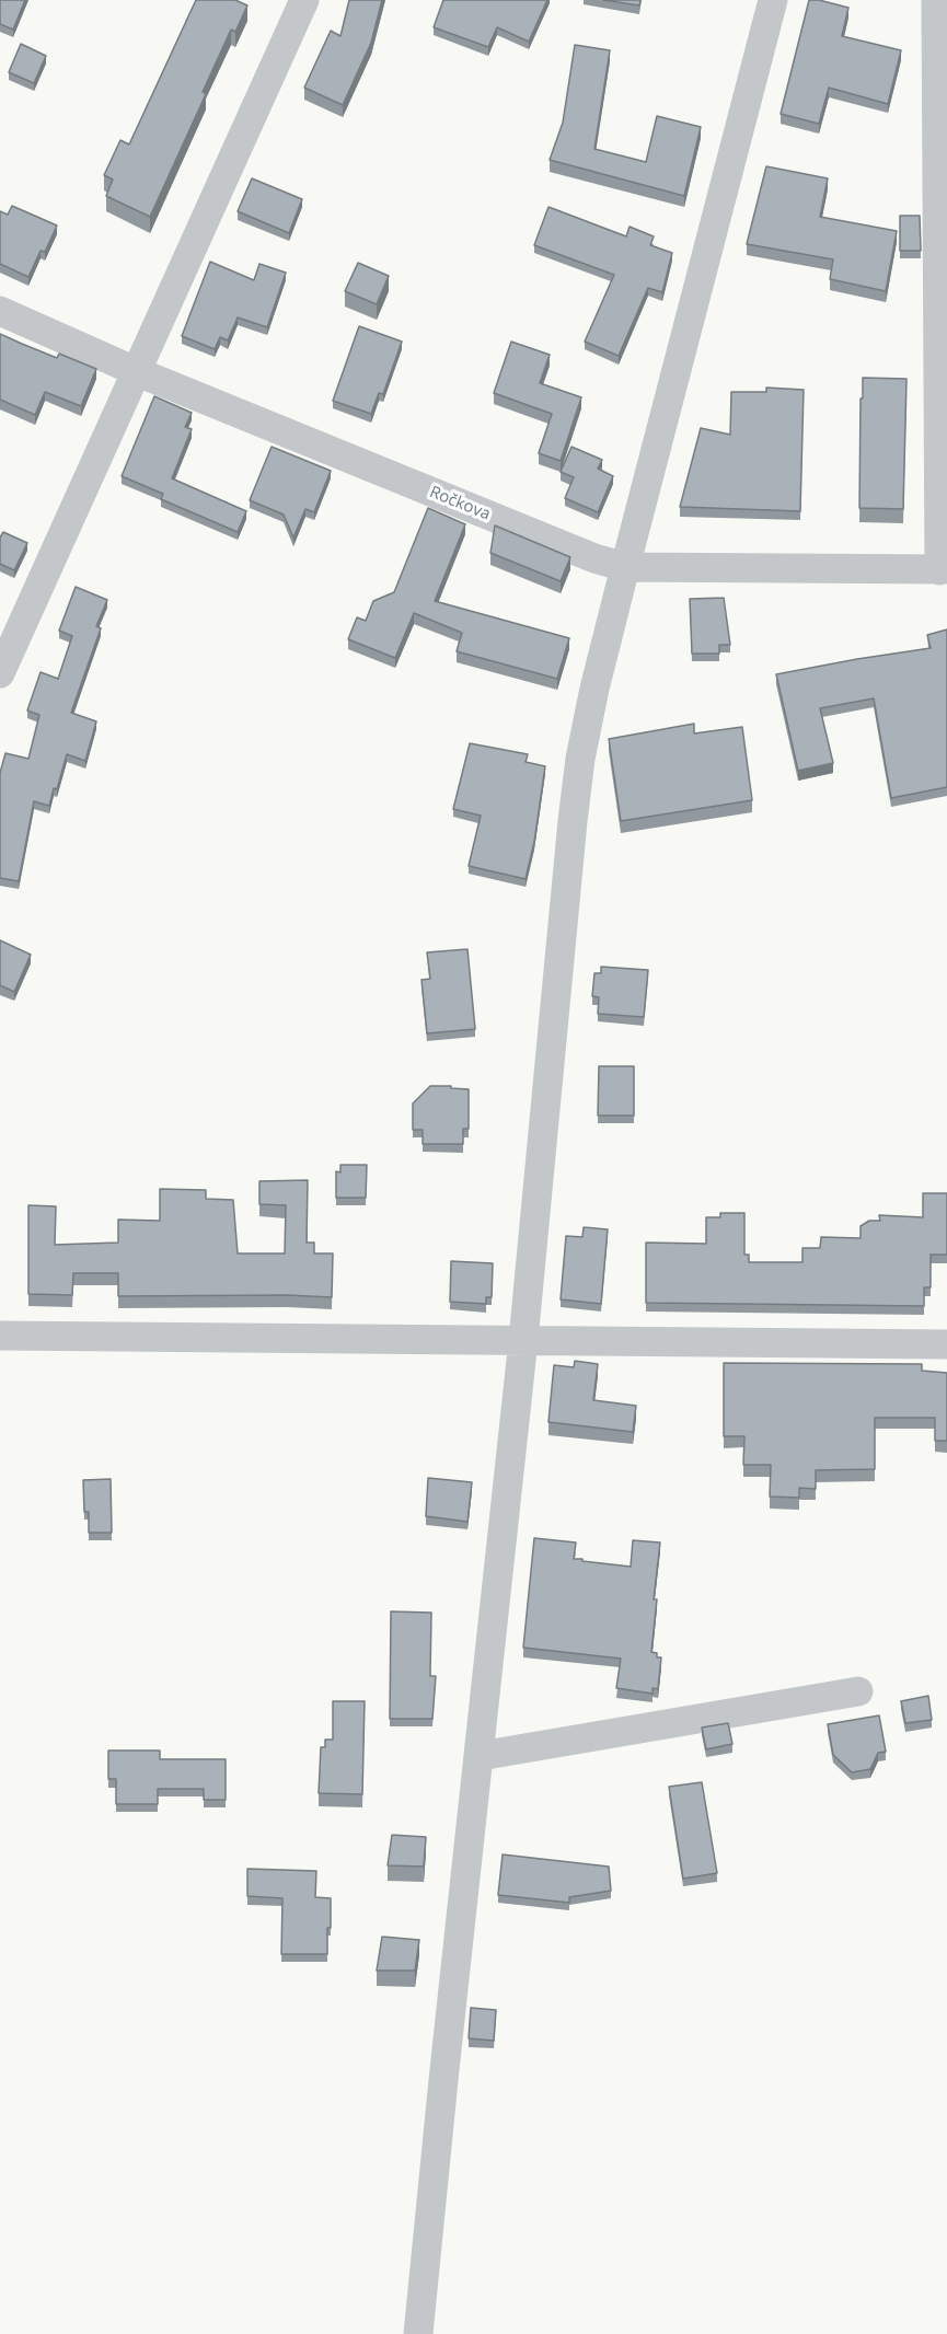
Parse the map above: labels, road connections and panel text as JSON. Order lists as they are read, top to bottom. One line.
{"streets":{"street":["Ročkova"]}}
